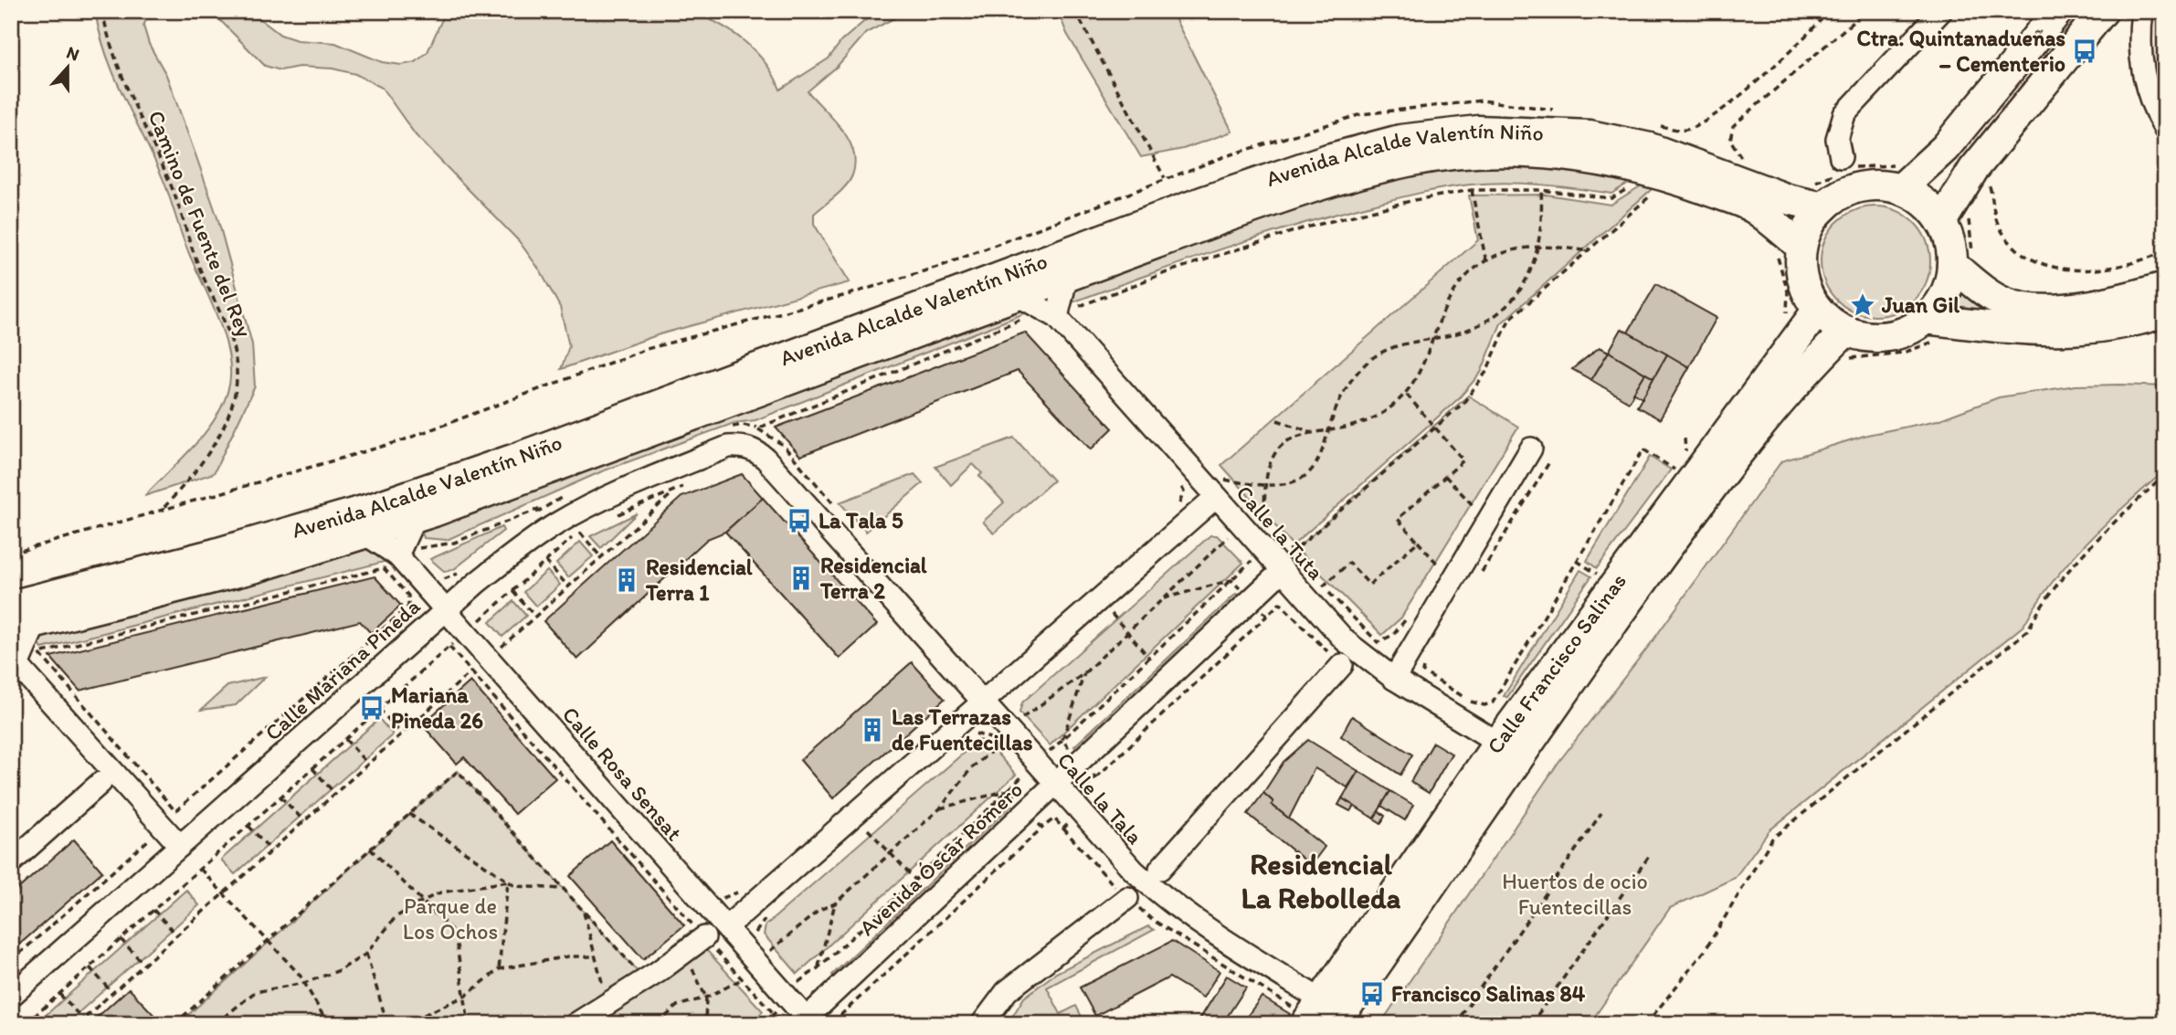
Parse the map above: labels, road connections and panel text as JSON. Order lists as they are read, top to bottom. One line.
{"streets":{"main road":["Avenida Alcalde Valentín Niño","Calle Francisco Salinas"],"street":["Calle la Tuta","Calle Mariana Pineda","Calle Rosa Sensat","Calle la Tala","Avenida Óscar Romero"],"path":["Camino de Fuente del Rey"]},"crossings":[["Avenida Alcalde Valentín Niño","Calle la Tuta"],["Avenida Alcalde Valentín Niño","Calle Rosa Sensat"],["Calle la Tuta","Calle Francisco Salinas"],["Calle la Tuta","Avenida Óscar Romero"],["Calle Francisco Salinas","Calle la Tala"],["Calle Mariana Pineda","Calle Rosa Sensat"],["Calle Mariana Pineda","Calle la Tala"],["Calle Rosa Sensat","Avenida Óscar Romero"],["Calle la Tala","Avenida Óscar Romero"]],"districts":["Residencial La Rebolleda"],"parks":["Huertos de ocio Fuentecillas","Parque de Los Ochos"],"places":{"bus stop":["Ctra. Quintanadueñas – Cementerio","La Tala 5","Mariana Pineda 26","Francisco Salinas 84"],"place":["Juan Gil"],"building":["Residencial Terra 2","Residencial Terra 1","Las Terrazas de Fuentecillas"]},"north":"top"}
